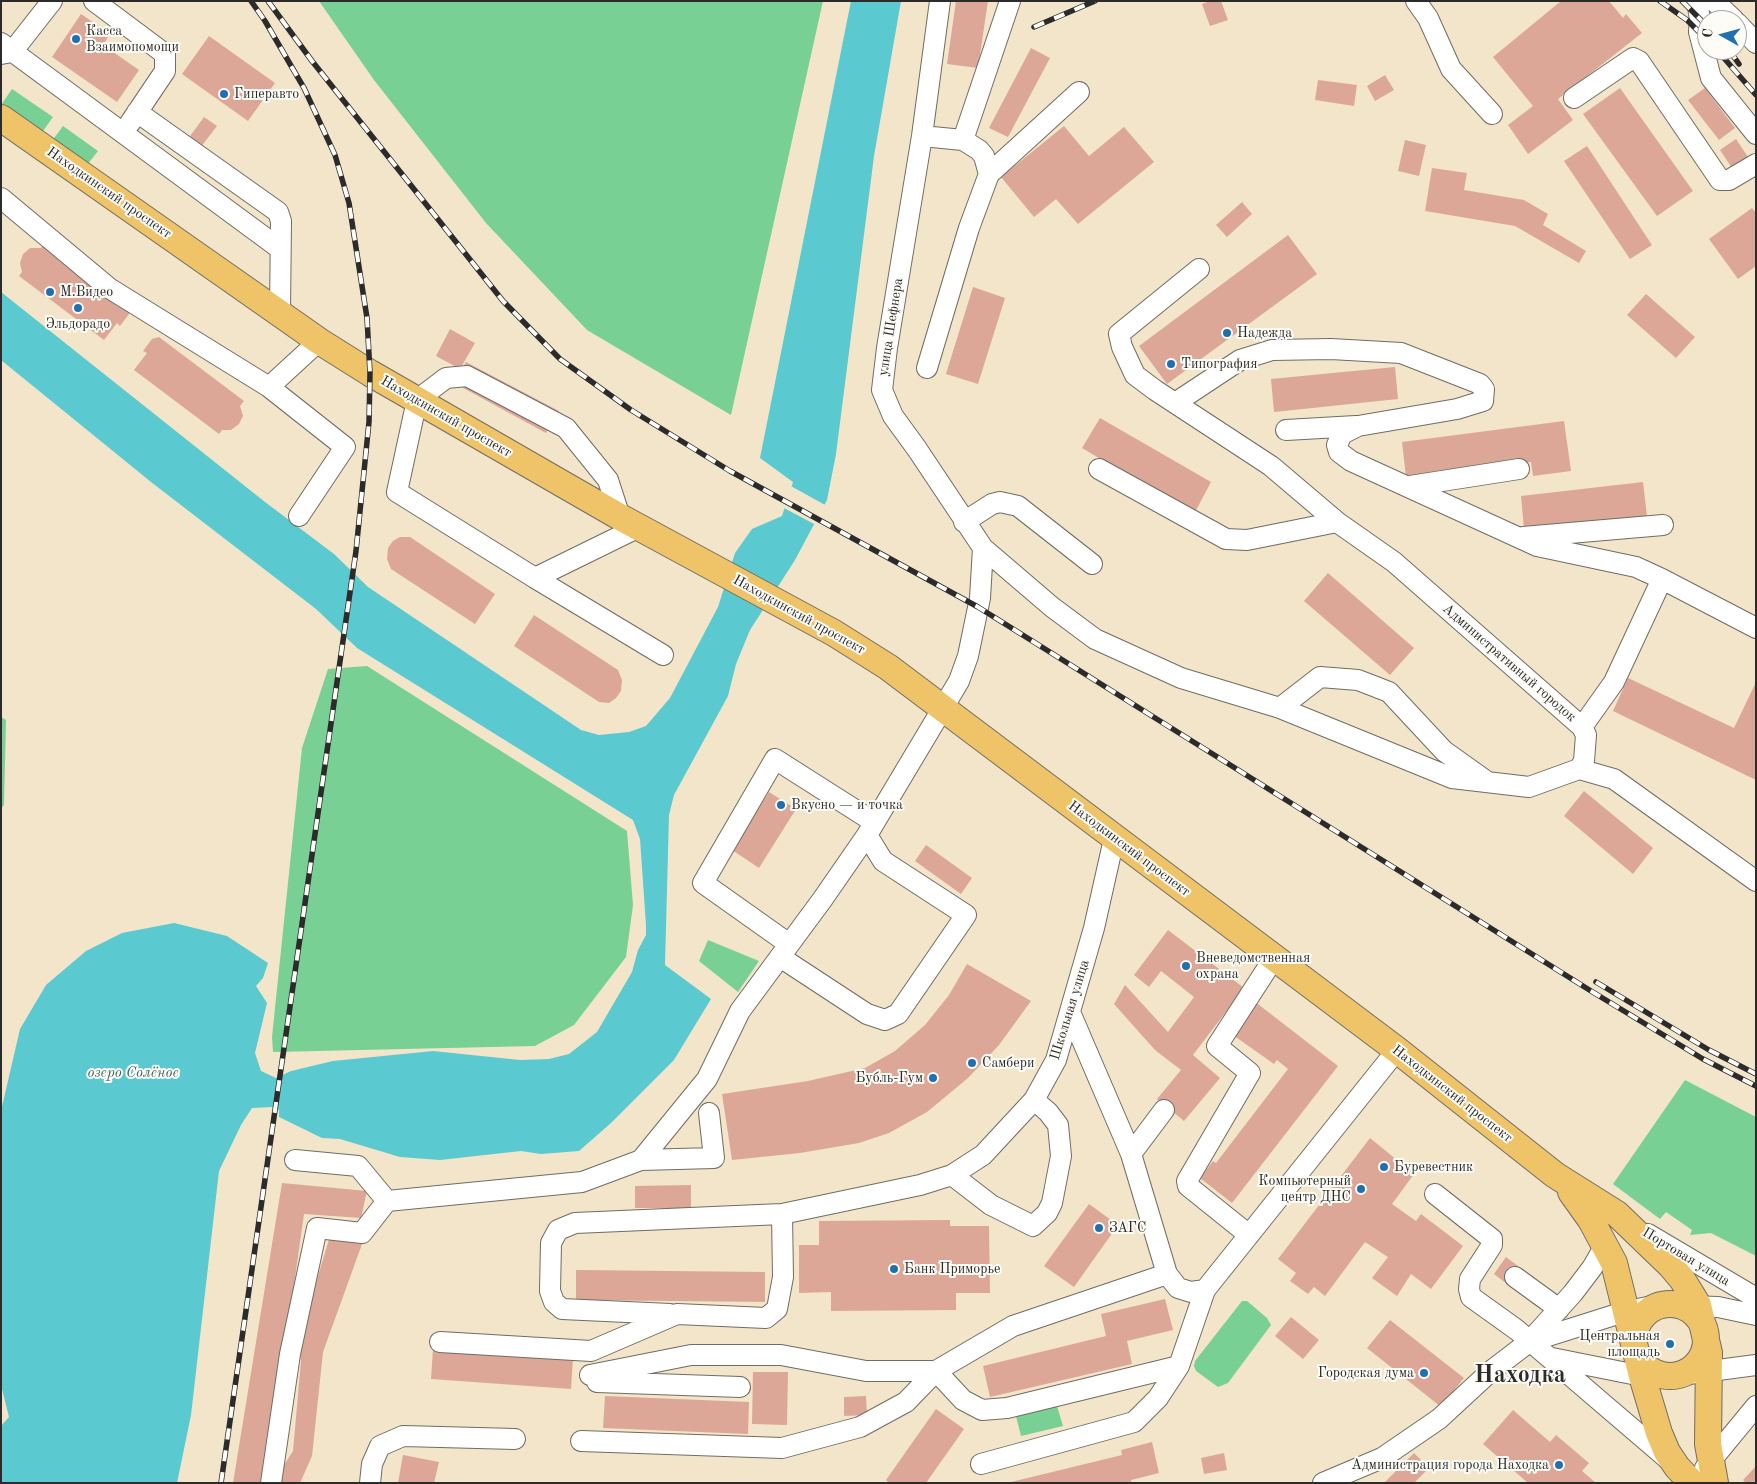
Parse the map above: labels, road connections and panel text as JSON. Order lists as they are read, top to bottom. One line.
{"streets":{"main road":["Находкинский проспект"],"street":["улица Шефнера","Административный городок","Школьная улица","Портовая улица"]},"crossings":[["Находкинский проспект","Школьная улица"],["Находкинский проспект","Портовая улица"]],"districts":["Находка"],"water":["озеро Солёное"],"places":["Касса Взаимопомощи","Гиперавто","М.Видео","Эльдорадо","Надежда","Типография","Вкусно — и точка","Вневедомственная охрана","Самбери","Бубль-Гум","Буревестник","Компьютерный центр ДНС","ЗАГС","Банк Приморье","Центральная площадь","Городская дума","Администрация города Находка"],"north":"left"}
